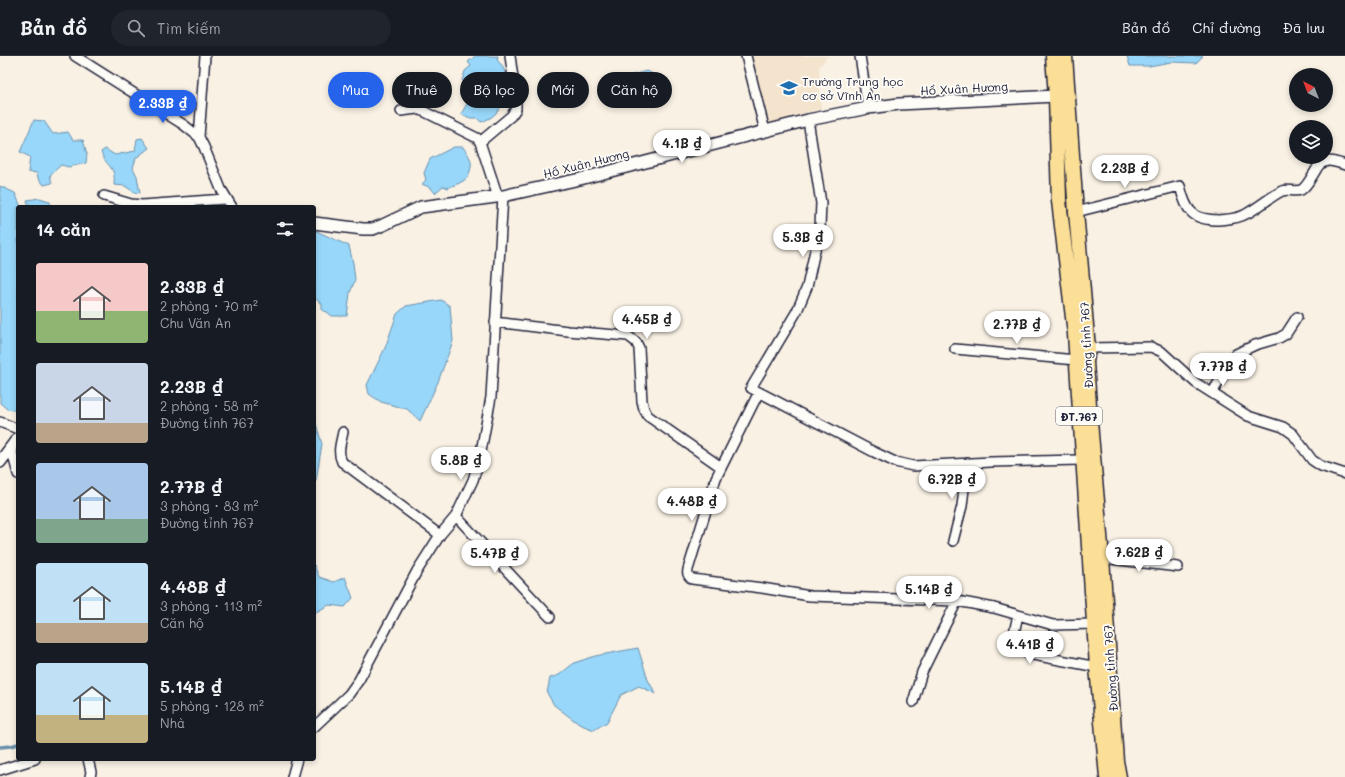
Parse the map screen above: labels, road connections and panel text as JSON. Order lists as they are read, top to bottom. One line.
{"streets":{"main road":["Đường tỉnh 767","ĐT.767"],"street":["Hồ Xuân Hương"]},"crossings":[["Hồ Xuân Hương","Đường tỉnh 767"]],"places":{"school or university":["Trường Trung học cơ sở Vĩnh An"]},"north":"top left","page":{"header":"Bản đồ","search":"Tìm kiếm","nav":["Bản đồ","Chỉ đường","Đã lưu"],"chip":["Mua","Thuê","Bộ lọc","Mới","Căn hộ"],"price":["2.33B ₫","4.1B ₫","2.23B ₫","5.3B ₫","4.45B ₫","2.77B ₫","7.77B ₫","5.8B ₫","6.72B ₫","4.48B ₫","7.62B ₫","5.47B ₫","5.14B ₫","4.41B ₫"],"heading":"14 căn","list":[{"name":"2.33B ₫","note":"2 phòng · 70 m² · Chu Văn An"},{"name":"2.23B ₫","note":"2 phòng · 58 m² · Đường tỉnh 767"},{"name":"2.77B ₫","note":"3 phòng · 83 m² · Đường tỉnh 767"},{"name":"4.48B ₫","note":"3 phòng · 113 m² · Căn hộ"},{"name":"5.14B ₫","note":"5 phòng · 128 m² · Nhà"}]}}
